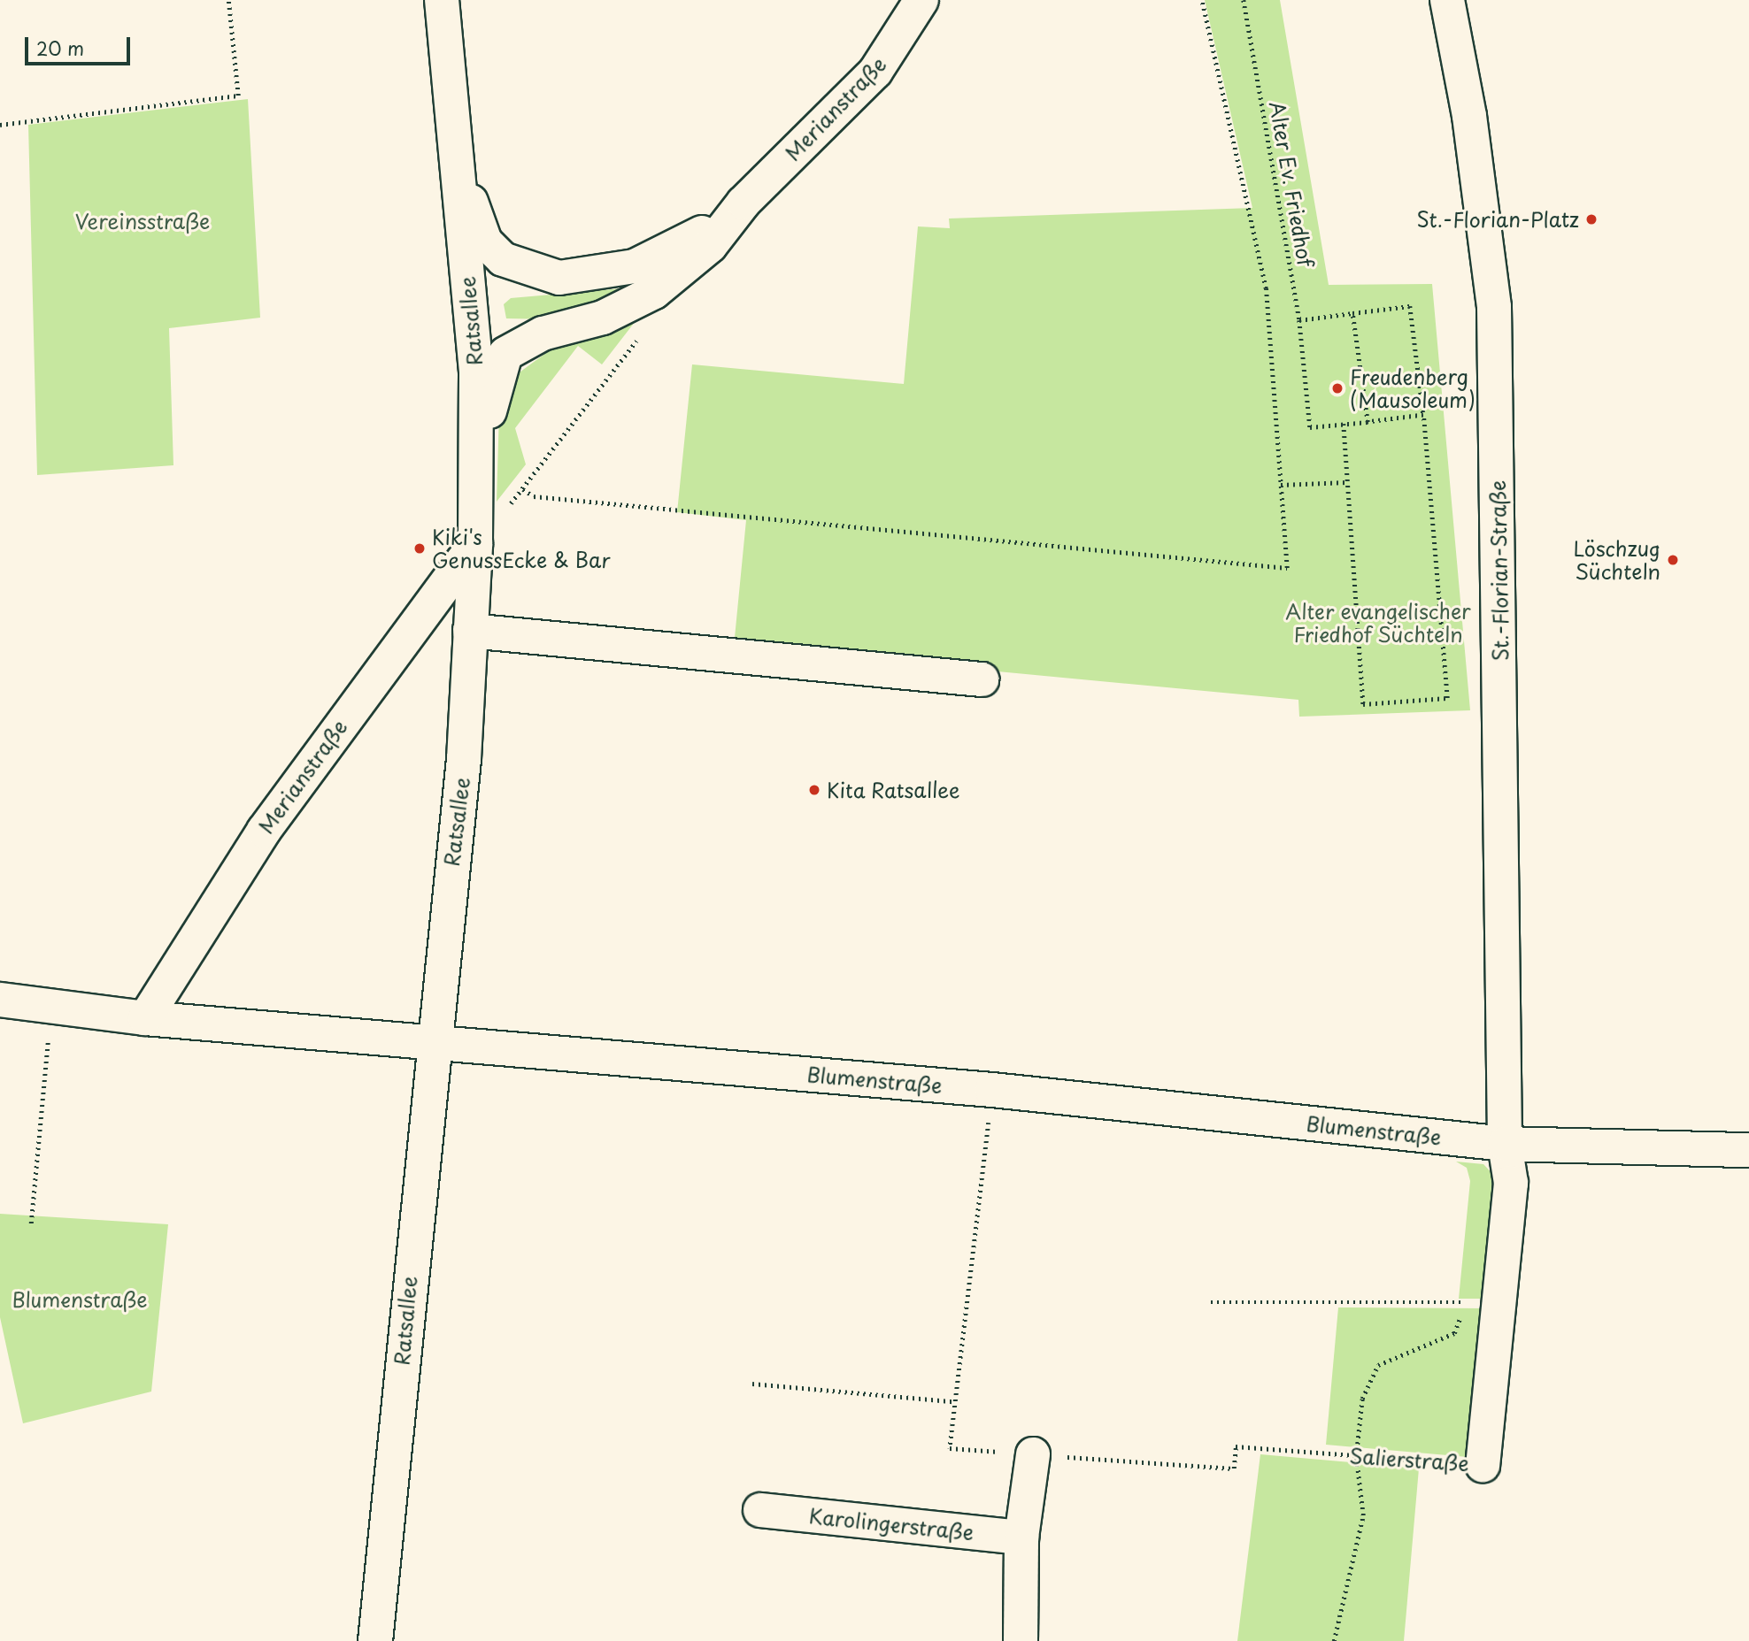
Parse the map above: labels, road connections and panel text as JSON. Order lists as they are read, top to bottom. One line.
{"streets":{"street":["Merianstraße","Ratsallee","St.-Florian-Straße","Blumenstraße","Salierstraße","Karolingerstraße"],"path":["Alter Ev. Friedhof"]},"crossings":[["Merianstraße","Ratsallee"],["Merianstraße","Blumenstraße"],["Ratsallee","Blumenstraße"],["St.-Florian-Straße","Blumenstraße"],["St.-Florian-Straße","Salierstraße"],["Blumenstraße","Salierstraße"]],"parks":["Vereinsstraße","Alter evangelischer Friedhof Süchteln","Blumenstraße"],"places":["St.-Florian-Platz","Freudenberg (Mausoleum)","Kiki's GenussEcke & Bar","Löschzug Süchteln","Kita Ratsallee"],"scale_bar":"20 m"}
